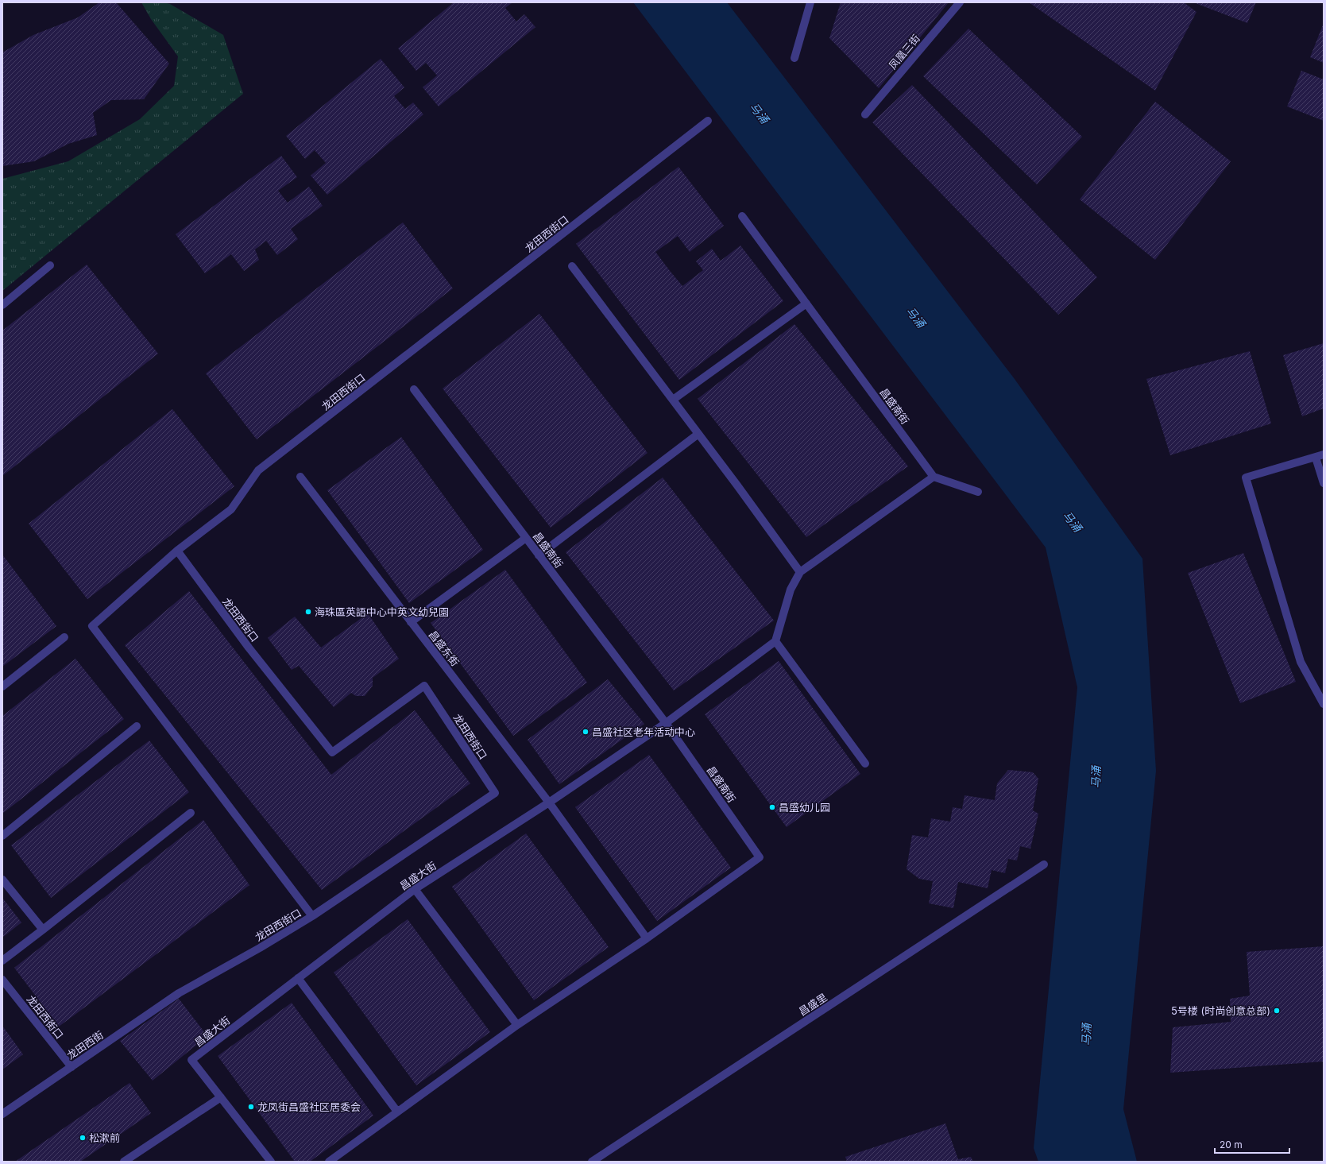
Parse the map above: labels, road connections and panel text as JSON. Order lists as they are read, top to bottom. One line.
{"streets":{"street":["凤凰三街","龙田西街口","昌盛南街","昌盛东街","昌盛大街","昌盛里","龙田西街"]},"crossings":[["龙田西街口","龙田西街"],["昌盛南街","昌盛东街"],["昌盛南街","昌盛大街"],["昌盛东街","昌盛大街"]],"water":["马涌"],"places":["海珠區英語中心中英文幼兒園","昌盛社区老年活动中心","昌盛幼儿园","5号楼 (时尚创意总部)","龙凤街昌盛社区居委会","松漱前"],"scale_bar":"20 m"}
